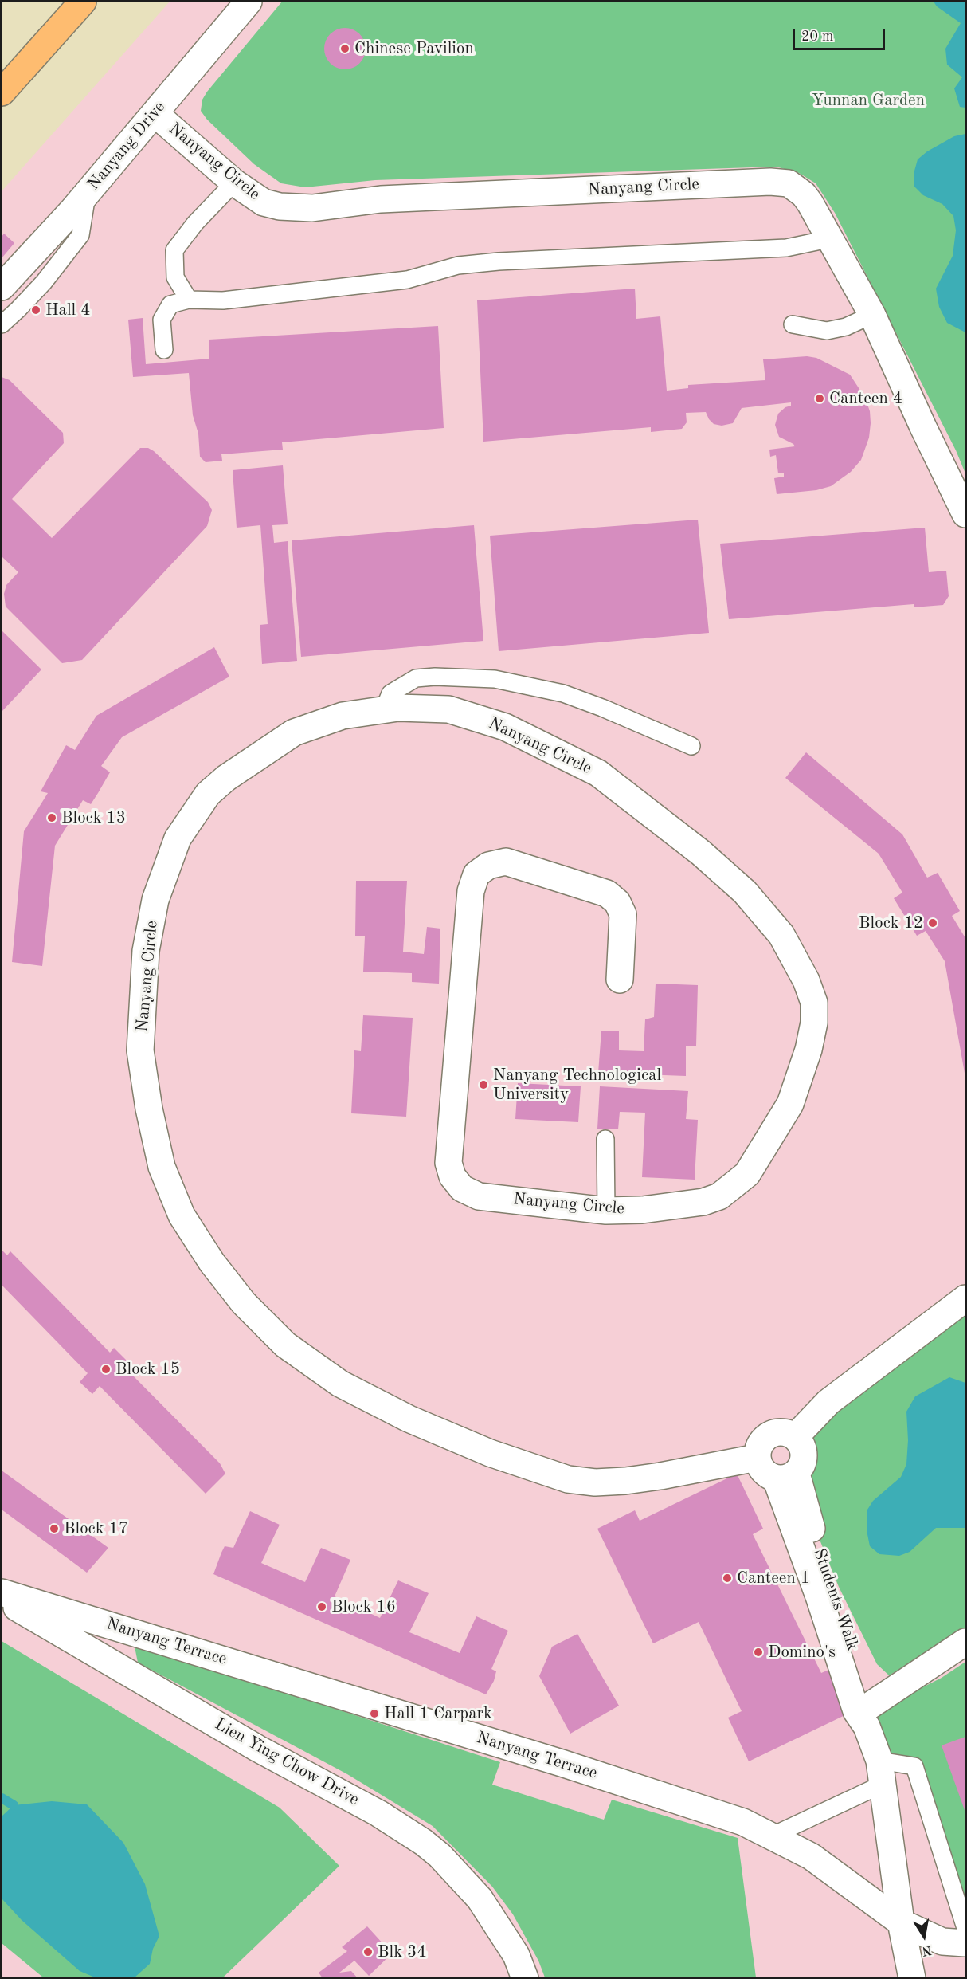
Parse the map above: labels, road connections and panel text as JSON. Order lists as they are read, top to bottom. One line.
{"streets":{"street":["Nanyang Drive","Nanyang Circle","Students Walk","Nanyang Terrace","Lien Ying Chow Drive"]},"crossings":[["Nanyang Drive","Nanyang Circle"],["Nanyang Circle","Students Walk"],["Students Walk","Nanyang Terrace"]],"parks":["Yunnan Garden"],"places":["Chinese Pavilion","Hall 4","Canteen 4","Block 13","Block 12","Nanyang Technological University","Block 15","Block 17","Canteen 1","Block 16","Domino's","Hall 1 Carpark","Blk 34"],"scale_bar":"20 m","north":"bottom"}
